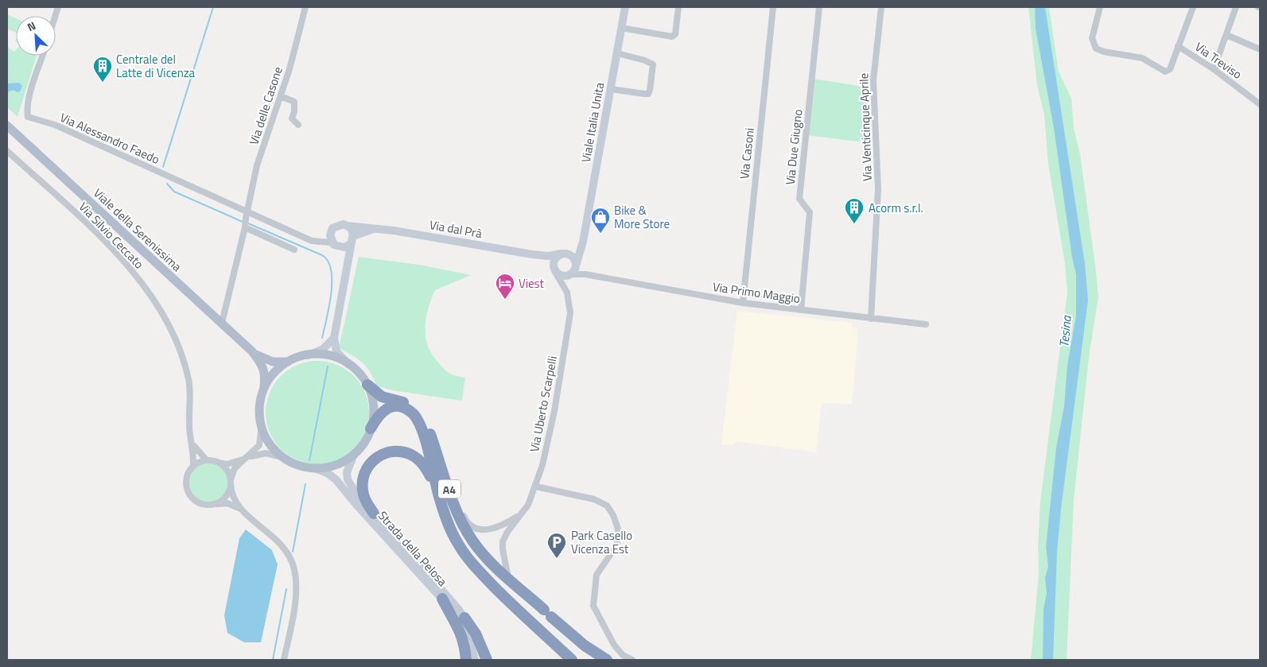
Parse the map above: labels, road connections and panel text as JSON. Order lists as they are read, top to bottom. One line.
{"streets":{"highway":["A4"],"main road":["Viale della Serenissima"],"street":["Via Treviso","Via delle Casone","Viale Italia Unita","Via Venticinque Aprile","Via Alessandro Faedo","Via Due Giugno","Via Casoni","Via dal Prà","Via Silvio Ceccato","Via Primo Maggio","Via Uberto Scarpelli","Strada della Pelosa"]},"crossings":[["Via delle Casone","Via Alessandro Faedo"],["Via delle Casone","Viale della Serenissima"],["Viale Italia Unita","Via dal Prà"],["Viale Italia Unita","Via Primo Maggio"],["Viale Italia Unita","Via Uberto Scarpelli"],["Via Venticinque Aprile","Via Primo Maggio"],["Via Alessandro Faedo","Viale della Serenissima"],["Via Due Giugno","Via Primo Maggio"],["Via Casoni","Via Primo Maggio"],["Via dal Prà","Via Primo Maggio"],["Via dal Prà","Via Uberto Scarpelli"],["Viale della Serenissima","A4"],["Viale della Serenissima","Strada della Pelosa"],["Via Primo Maggio","Via Uberto Scarpelli"],["Via Uberto Scarpelli","A4"],["A4","Strada della Pelosa"]],"water":["Tesina"],"places":{"building":["Centrale del Latte di Vicenza","Acorm s.r.l."],"shop":["Bike & More Store"],"hotel":["Viest"],"parking":["Park Casello Vicenza Est"]},"north":"top left"}
